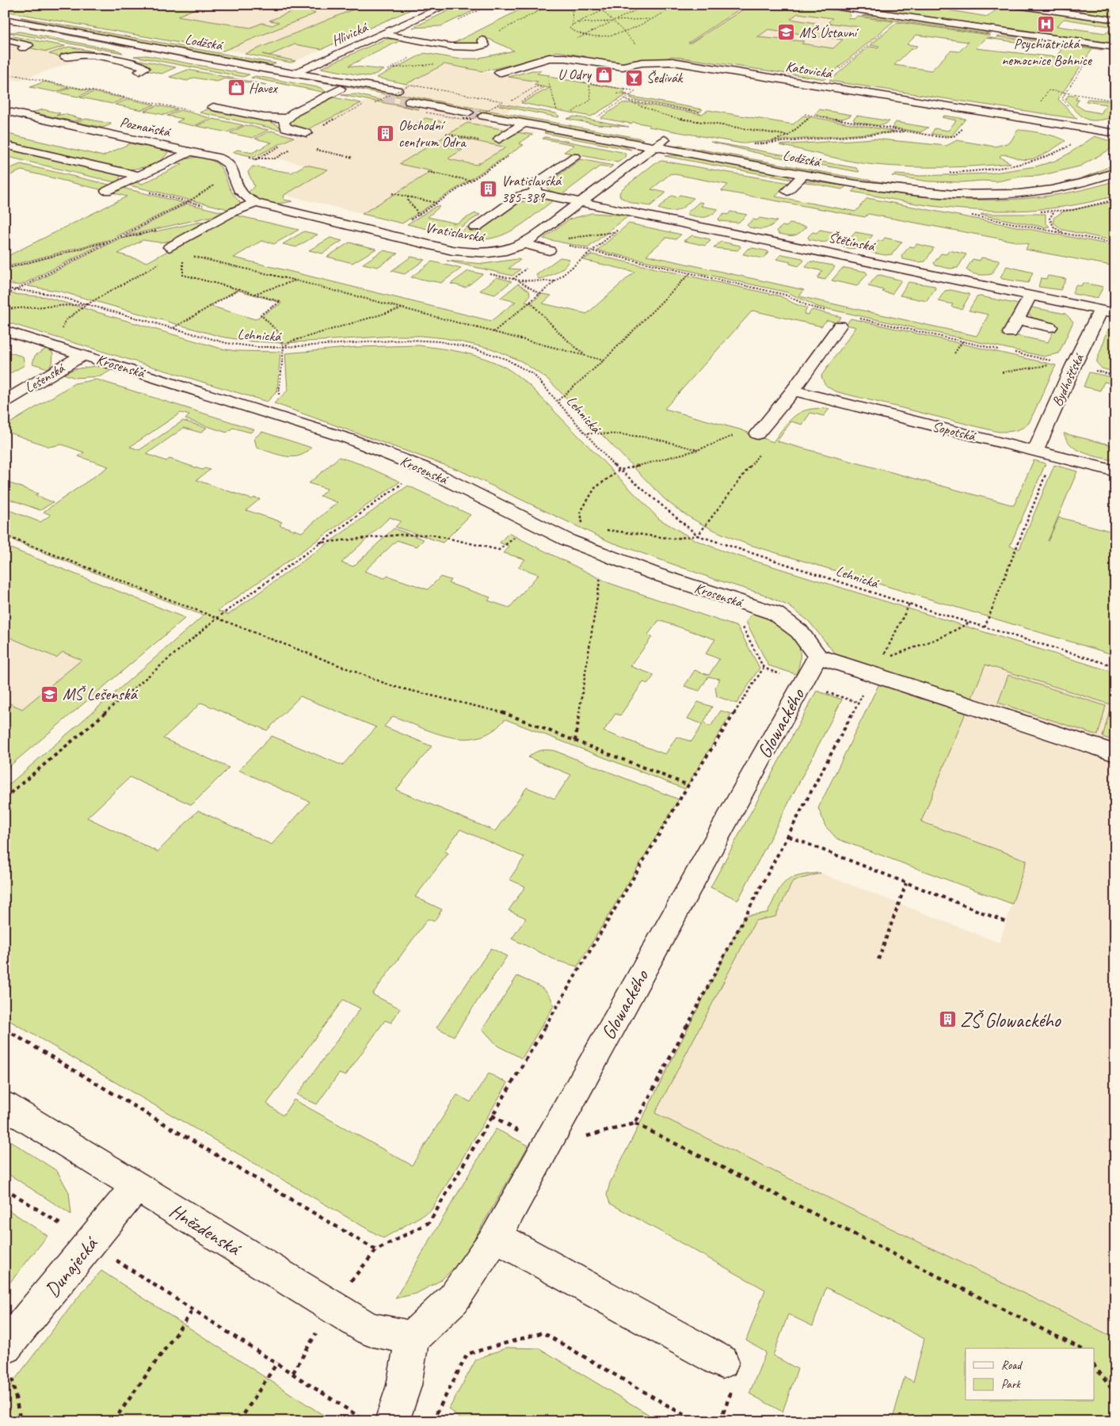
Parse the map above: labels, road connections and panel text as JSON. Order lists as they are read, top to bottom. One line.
{"streets":{"street":["Hlivická","Lodžská","Katovická","Poznaňská","Vratislavská","Štětínská","Krosenská","Lešenská","Bydhošťská","Sopotská","Glowackého","Hnězdenská","Dunajecká"],"path":["Lehnická"]},"crossings":[["Hlivická","Lodžská"],["Lodžská","Vratislavská"],["Poznaňská","Vratislavská"],["Vratislavská","Štětínská"],["Štětínská","Bydhošťská"],["Krosenská","Lešenská"],["Krosenská","Glowackého"],["Bydhošťská","Sopotská"],["Glowackého","Hnězdenská"],["Hnězdenská","Dunajecká"]],"places":{"hospital":["Psychiatrická nemocnice Bohnice"],"school or university":["MŠ Ústavní","MŠ Lešenská"],"shop":["U Odry","Havex"],"bar":["Šedivák"],"building":["Obchodní centrum Odra","Vratislavská 385-389","ZŠ Glowackého"]},"legend":["Road","Park"]}
